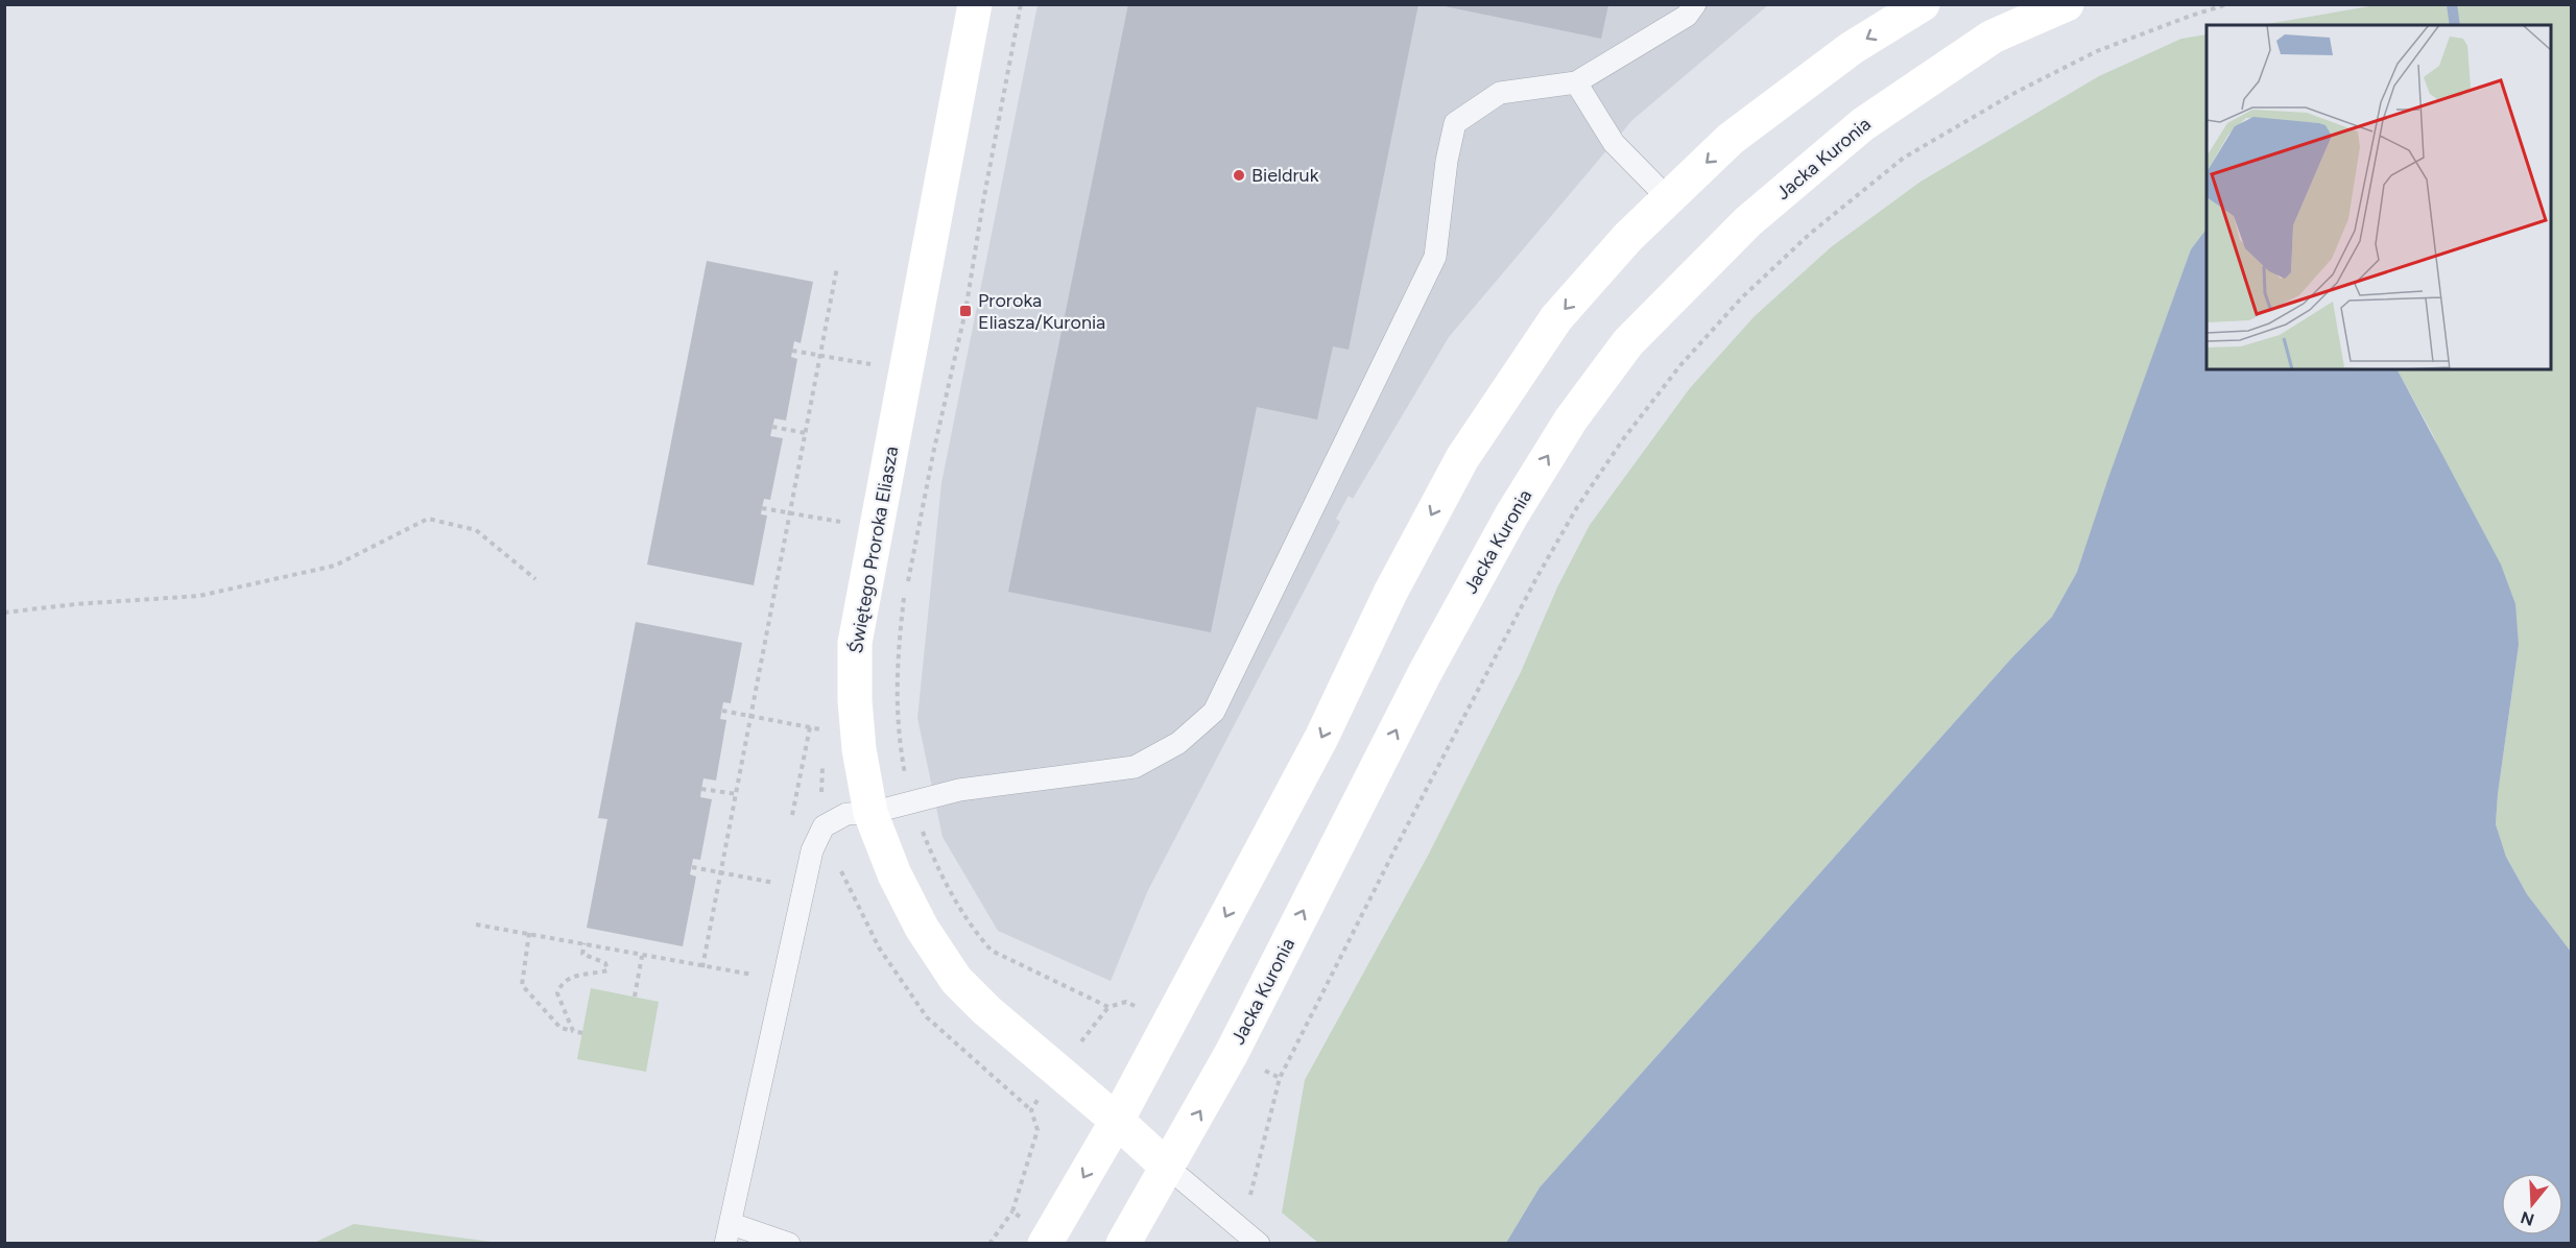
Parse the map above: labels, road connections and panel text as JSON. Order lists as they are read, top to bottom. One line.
{"streets":{"main road":["Jacka Kuronia","Świętego Proroka Eliasza"]},"crossings":[["Jacka Kuronia","Świętego Proroka Eliasza"]],"places":{"other":["Bieldruk"],"transit":["Proroka Eliasza/Kuronia"]},"north":"bottom"}
